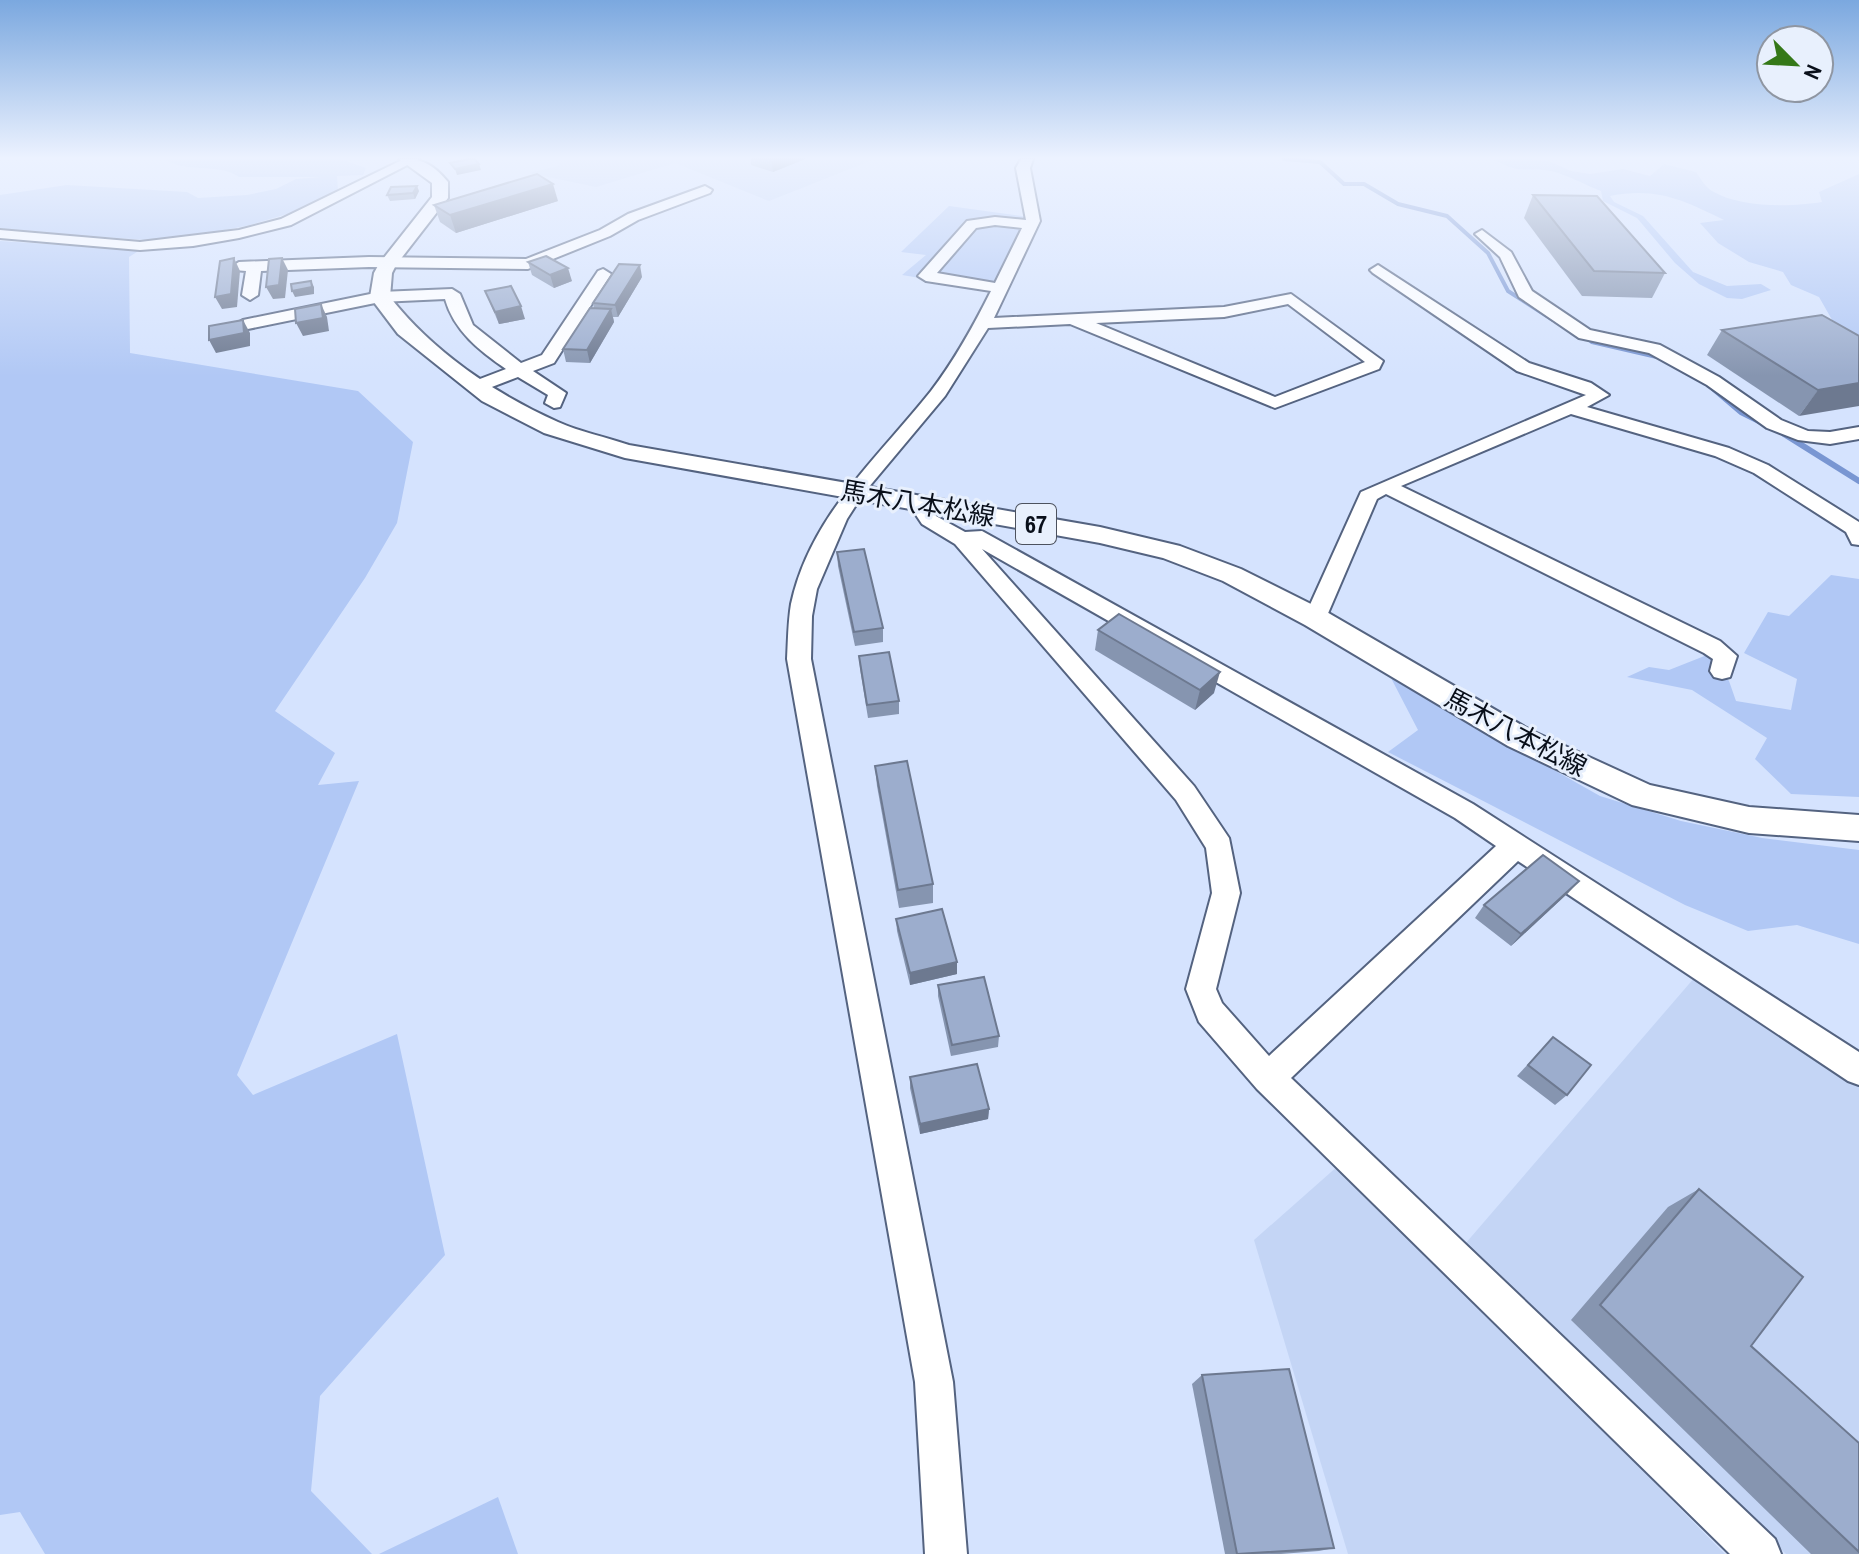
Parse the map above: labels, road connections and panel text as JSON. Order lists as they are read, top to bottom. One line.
{"streets":{"main road":["馬木八本松線","67"]},"north":"bottom right"}
